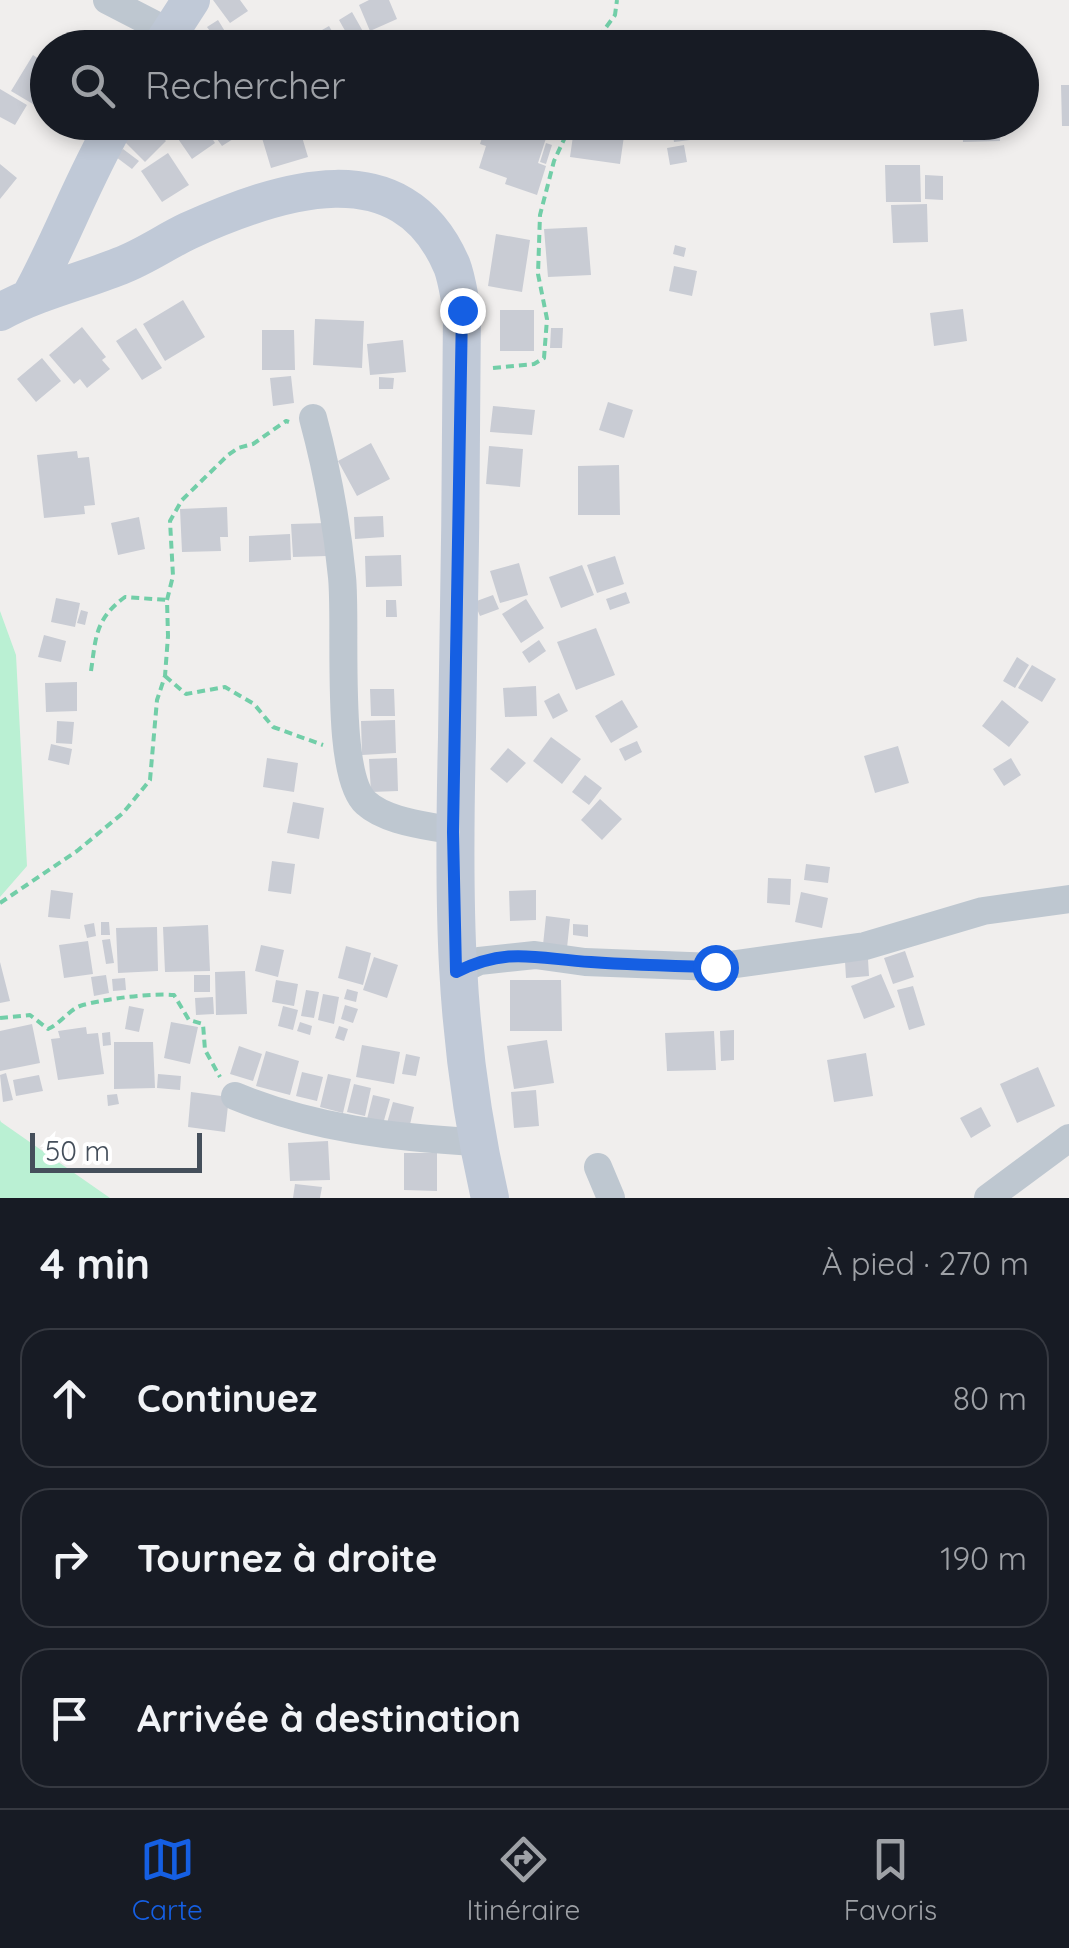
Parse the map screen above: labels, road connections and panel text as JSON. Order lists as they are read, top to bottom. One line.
{"scale_bar":"50 m","page":{"search":"Rechercher","scale":"50 m","heading":["4 min","À pied · 270 m"],"list":[["Continuez","80 m"],["Tournez à droite","190 m"],"Arrivée à destination"],"nav":["Carte","Itinéraire","Favoris"]}}
